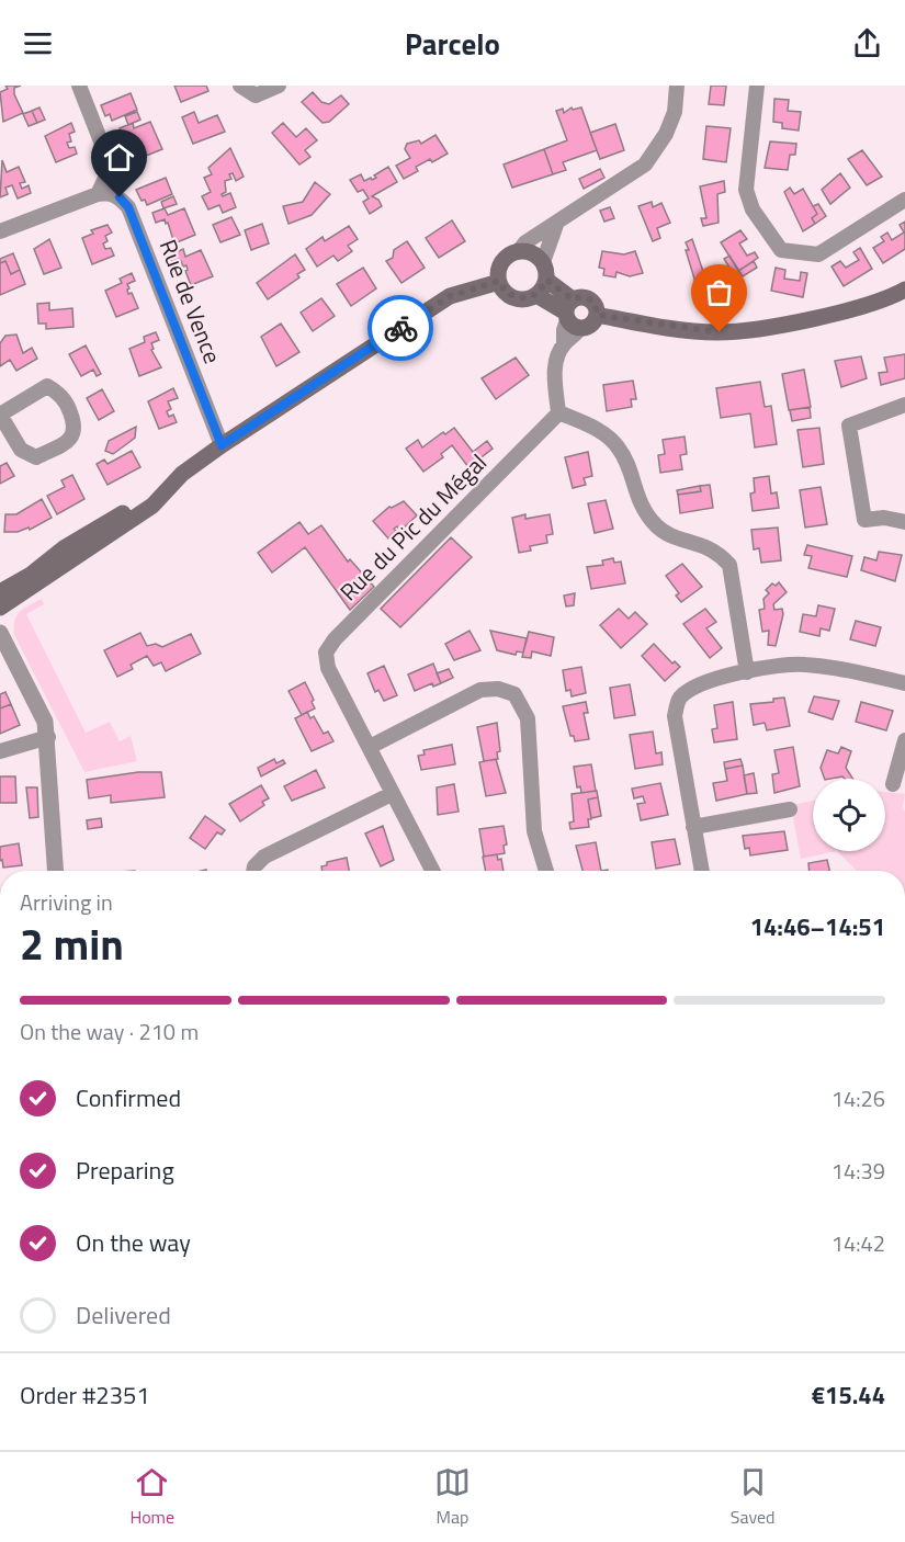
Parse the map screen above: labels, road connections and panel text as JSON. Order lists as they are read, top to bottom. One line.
{"streets":{"street":["Rue de Vence","Rue du Pic du Mégal"]},"page":{"header":"Parcelo","heading":["2 min","Arriving in","14:46–14:51"],"panel":["Order #2351","€15.44"],"bar":"On the way · 210 m","list":[["Confirmed","14:26"],["Preparing","14:39"],["On the way","14:42"],"Delivered"],"tabs":["Home","Map","Saved"]}}
